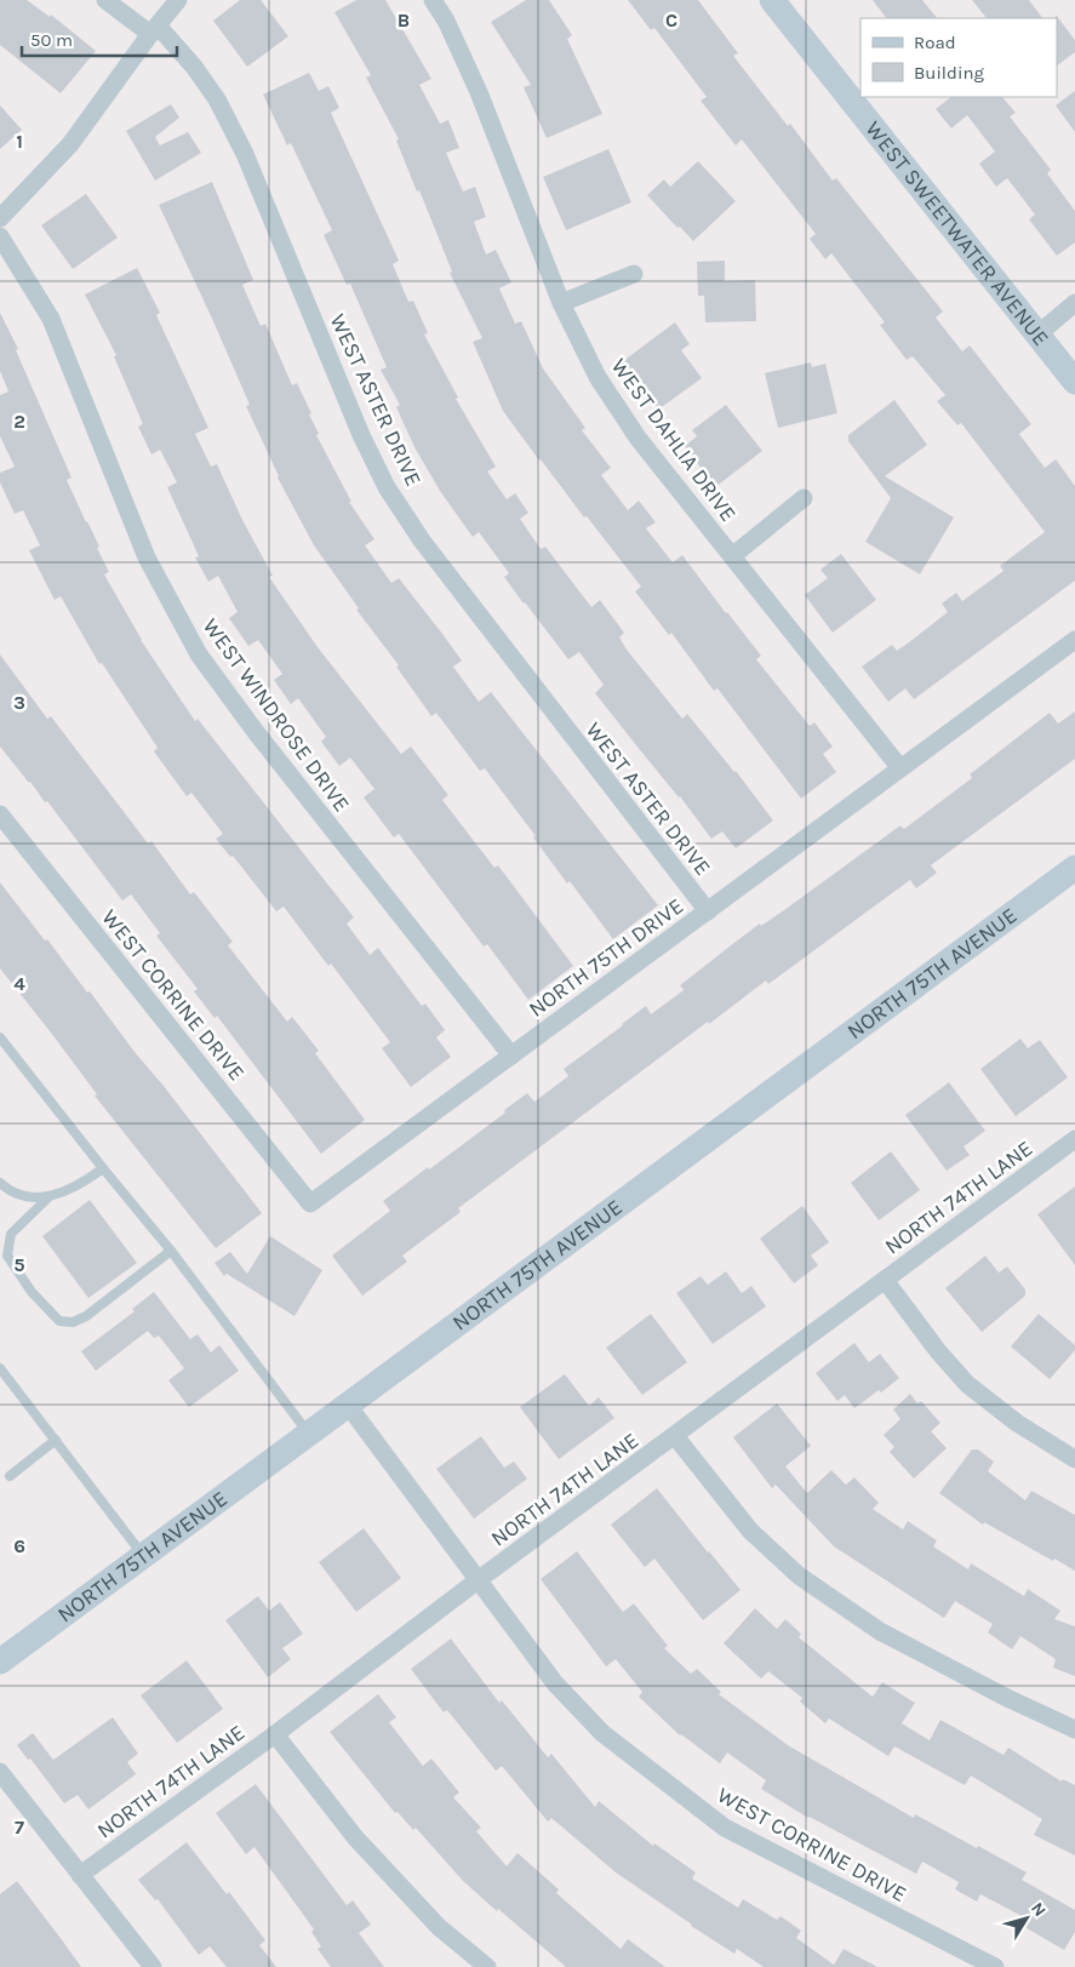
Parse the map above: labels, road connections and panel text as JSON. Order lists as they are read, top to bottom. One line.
{"streets":{"main road":["WEST SWEETWATER AVENUE","NORTH 75TH AVENUE"],"street":["WEST ASTER DRIVE","WEST DAHLIA DRIVE","WEST WINDROSE DRIVE","NORTH 75TH DRIVE","WEST CORRINE DRIVE","NORTH 74TH LANE"]},"crossings":[["WEST ASTER DRIVE","NORTH 75TH DRIVE"],["WEST DAHLIA DRIVE","NORTH 75TH DRIVE"],["WEST WINDROSE DRIVE","NORTH 75TH DRIVE"],["NORTH 75TH DRIVE","WEST CORRINE DRIVE"],["NORTH 75TH AVENUE","WEST CORRINE DRIVE"],["WEST CORRINE DRIVE","NORTH 74TH LANE"]],"legend":["Road","Building"],"scale_bar":"50 m","north":"top right","grid":{"columns":["B","C"],"rows":["1","2","3","4","5","6","7"]}}
